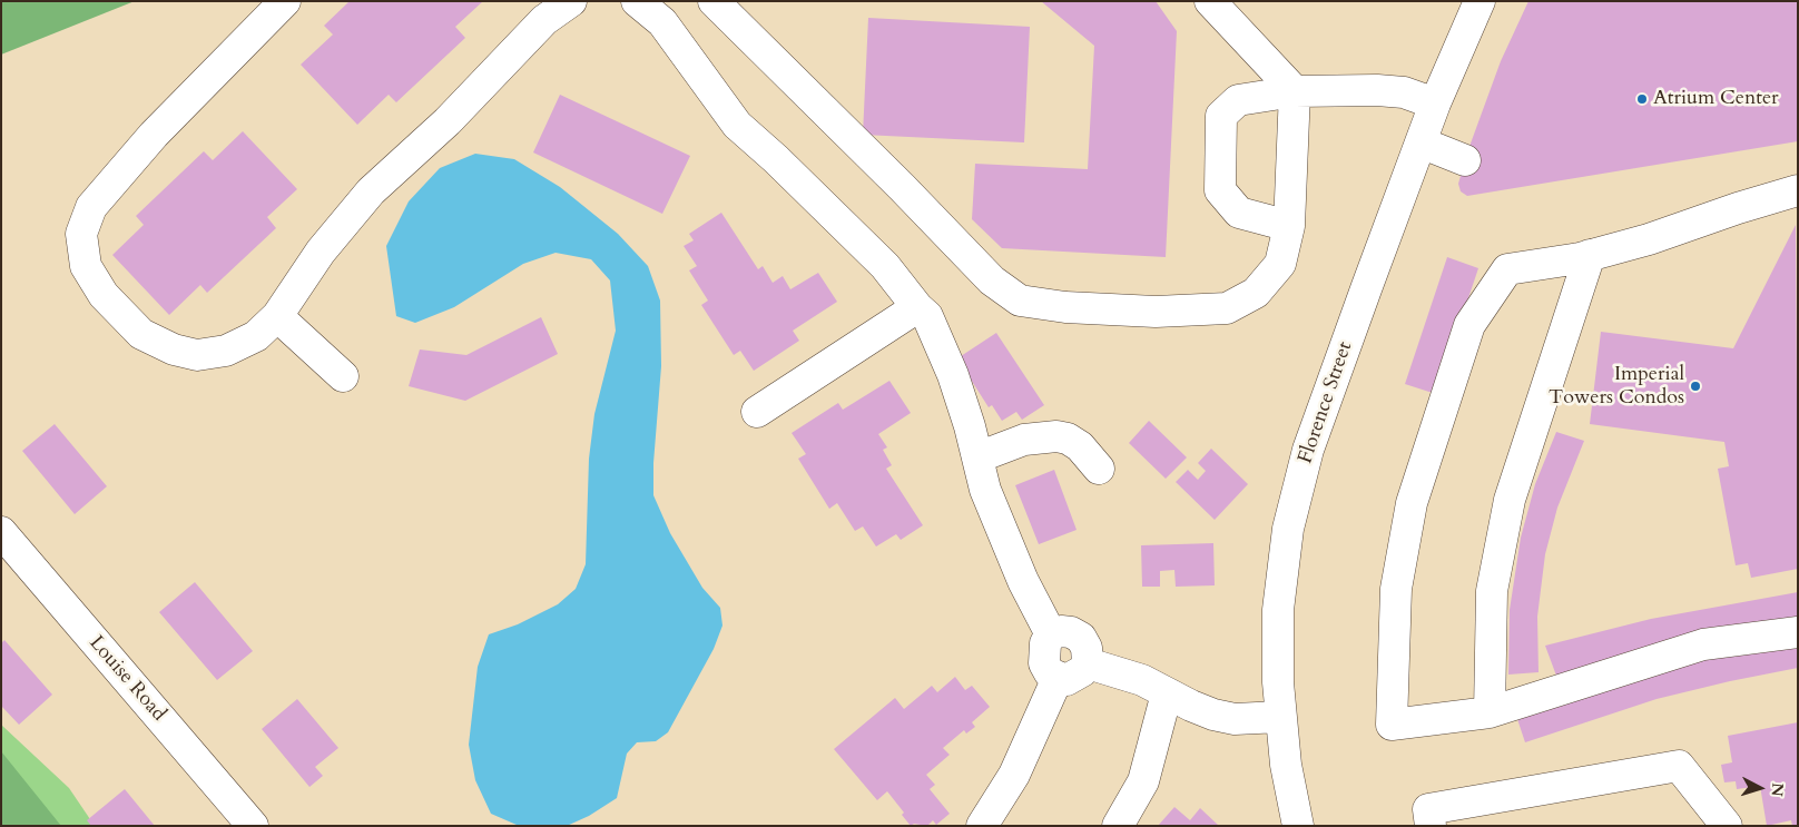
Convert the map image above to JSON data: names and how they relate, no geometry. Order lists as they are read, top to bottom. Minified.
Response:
{"streets":{"street":["Florence Street","Louise Road"]},"places":["Atrium Center","Imperial Towers Condos"],"north":"right"}
